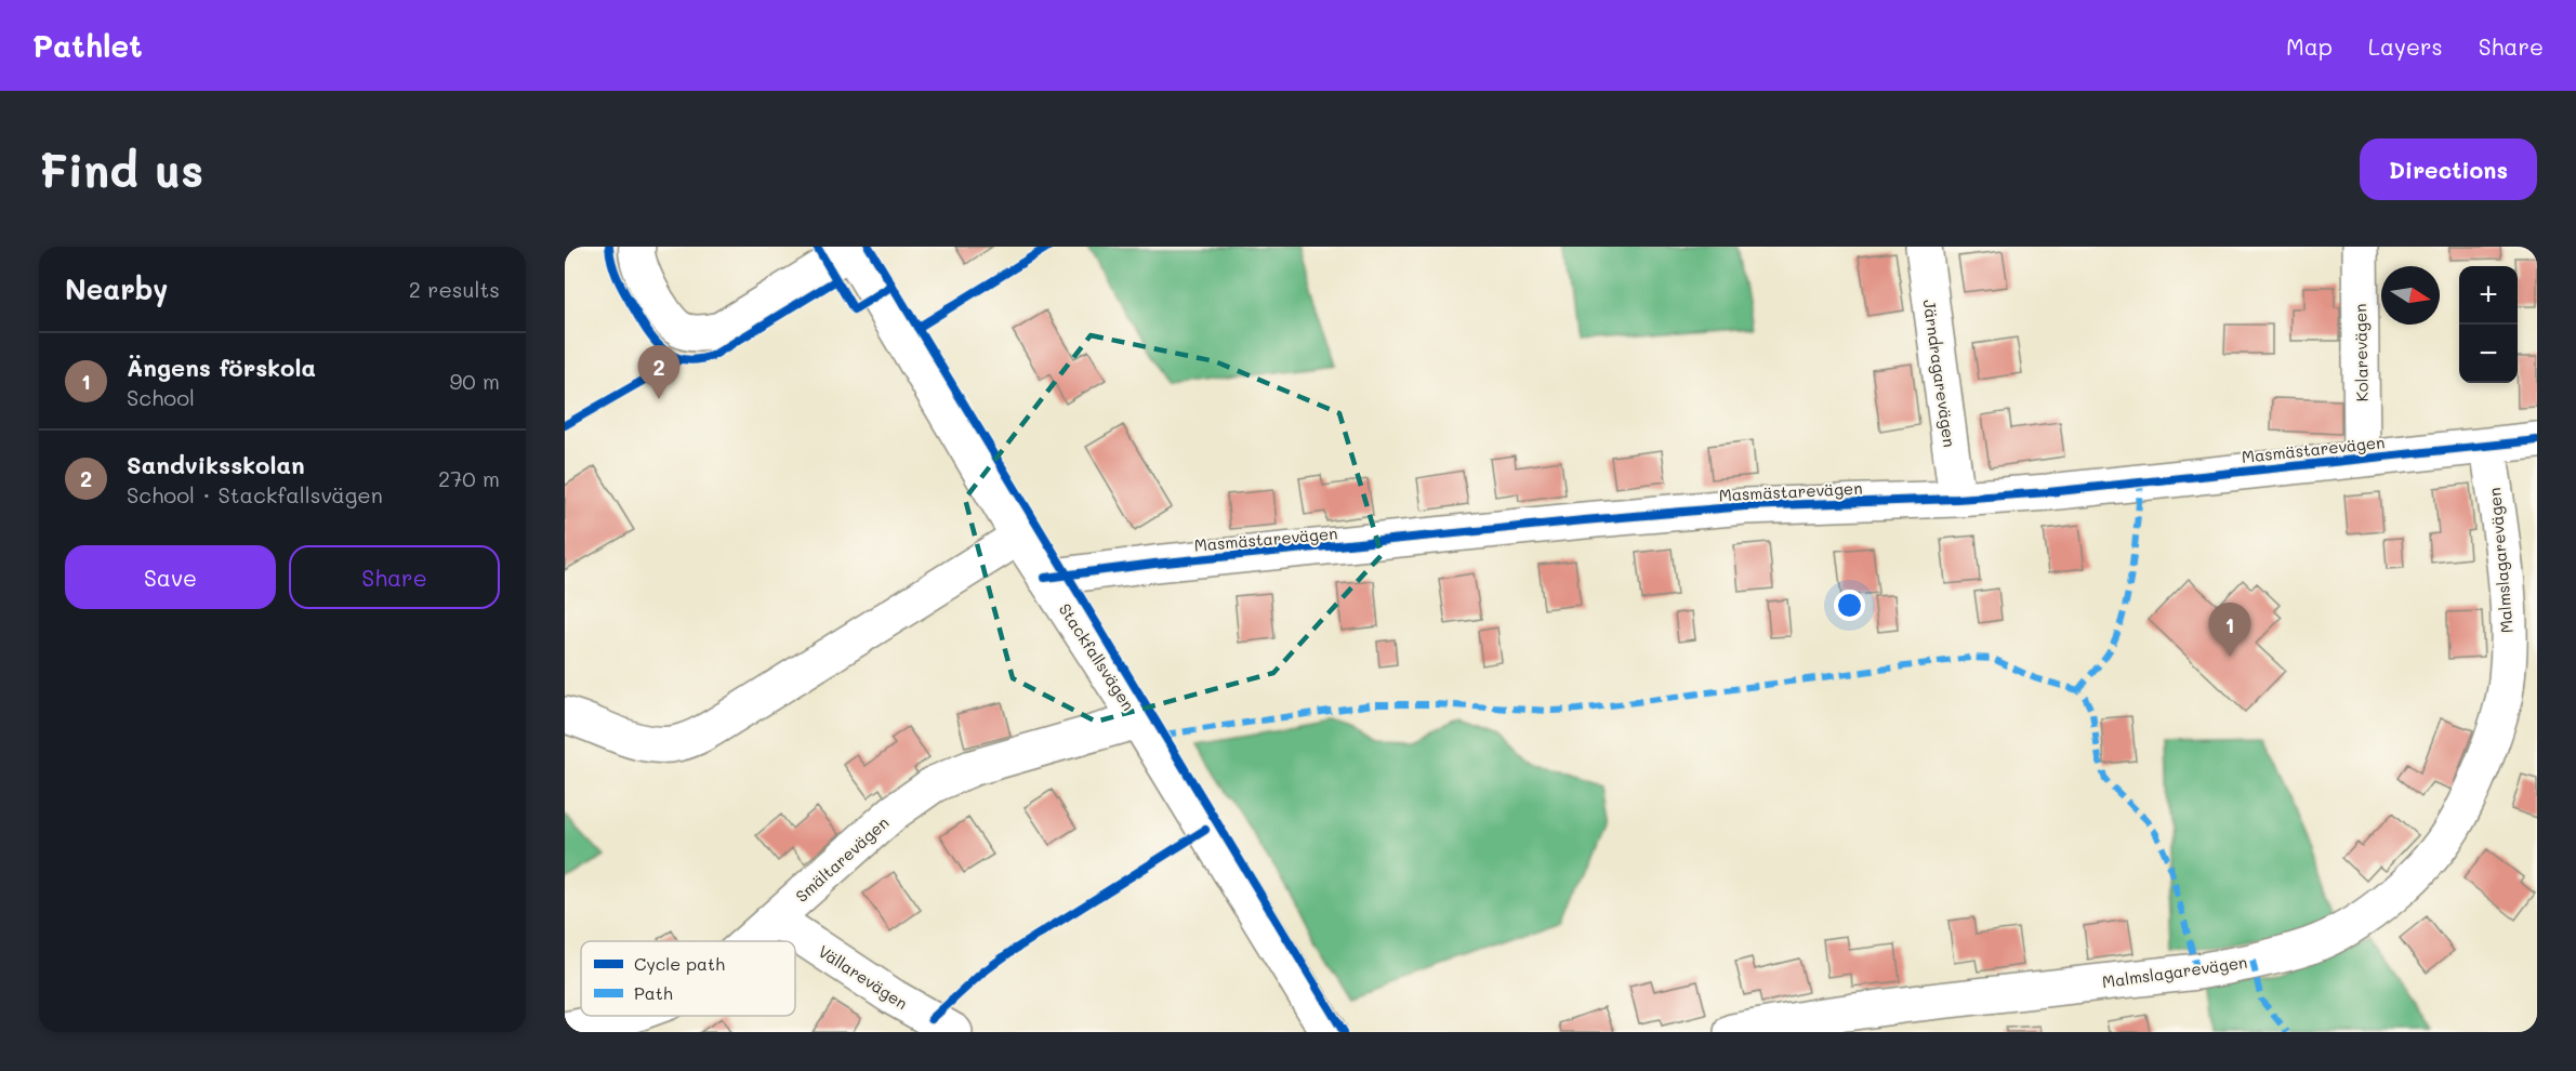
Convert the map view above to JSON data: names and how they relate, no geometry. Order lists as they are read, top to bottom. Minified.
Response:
{"streets":{"street":["Kolarevägen","Järndragarevägen","Masmästarevägen","Malmslagarevägen","Stackfallsvägen","Smältarevägen","Vällarevägen"]},"crossings":[["Kolarevägen","Masmästarevägen"],["Järndragarevägen","Masmästarevägen"],["Masmästarevägen","Malmslagarevägen"],["Masmästarevägen","Stackfallsvägen"],["Stackfallsvägen","Smältarevägen"],["Smältarevägen","Vällarevägen"]],"legend":["Cycle path","Path"],"north":"right","page":{"header":"Pathlet","nav":["Map","Layers","Share"],"buttons":["Directions",["Save","Share"]],"title":"Find us","heading":["Nearby","2 results"],"map_buttons":["+","−"],"list":[{"mark":"1","name":"Ängens förskola","note":"School","value":"90 m"},{"mark":"2","name":"Sandviksskolan","note":"School · Stackfallsvägen","value":"270 m"}],"pins":["2","1"]}}
